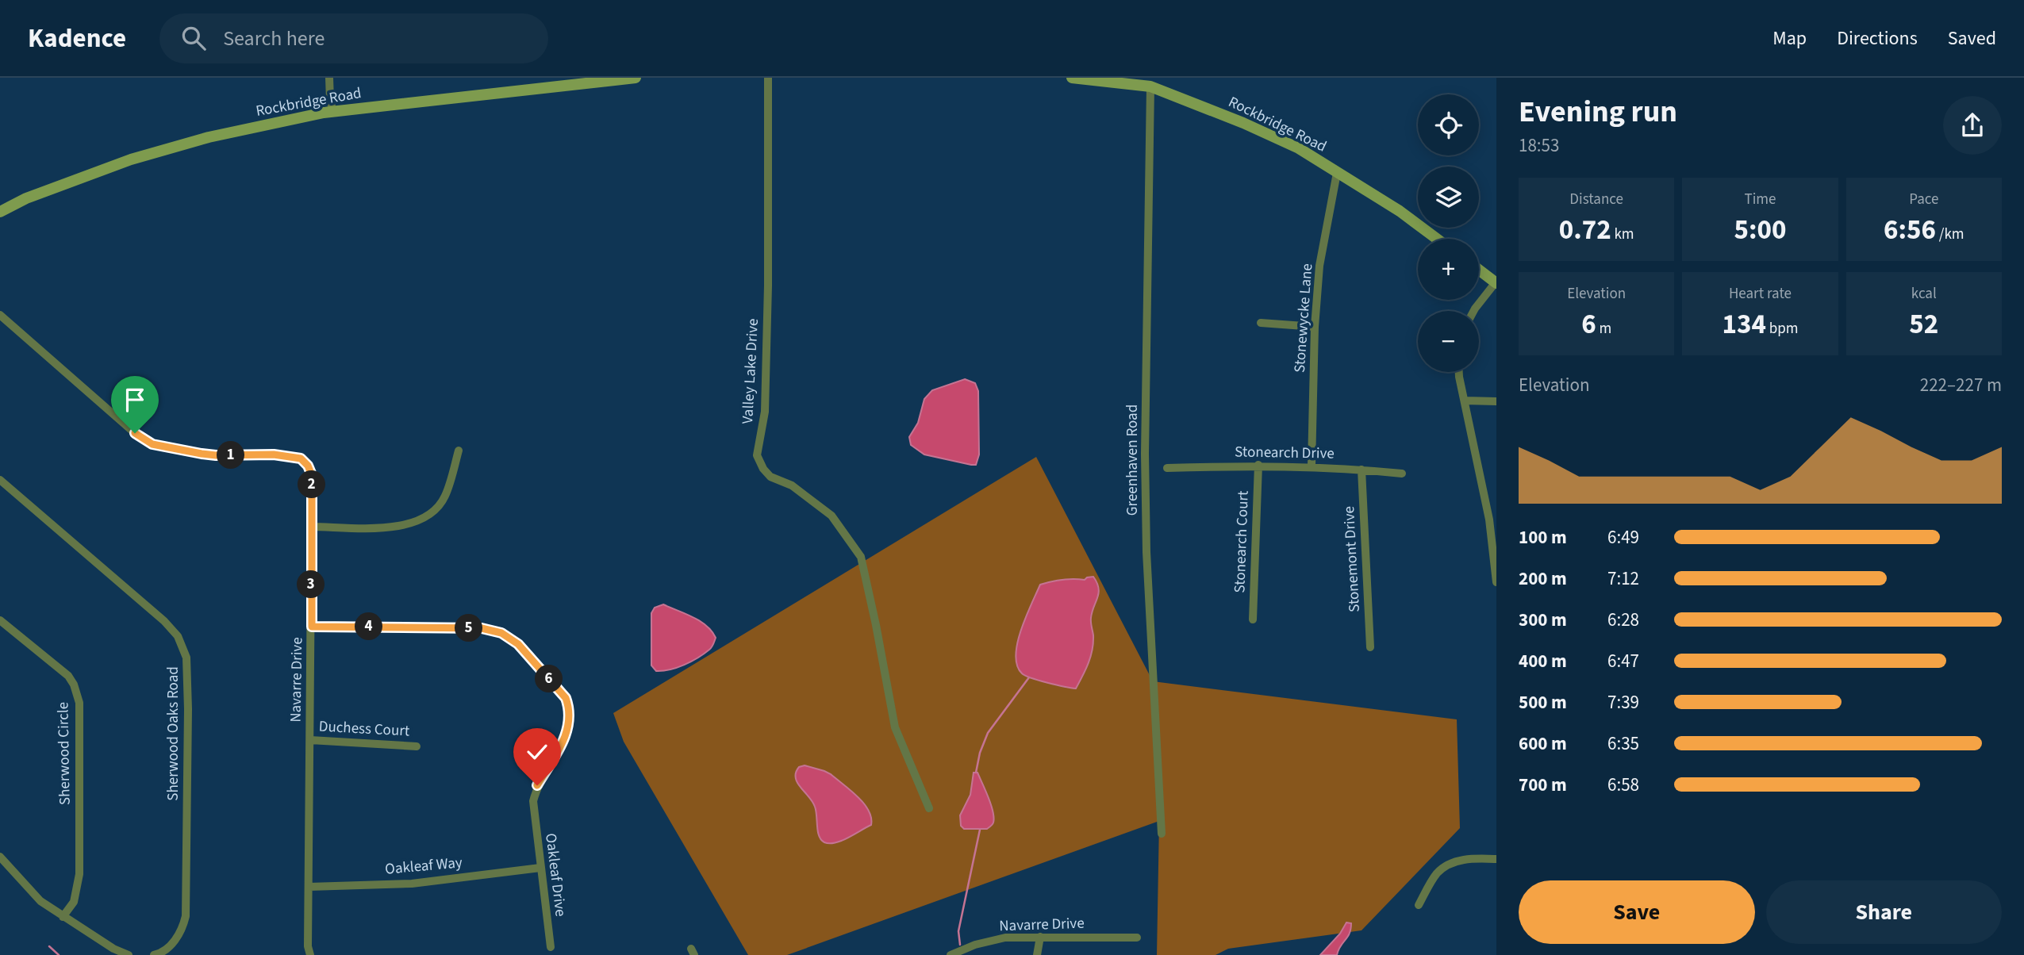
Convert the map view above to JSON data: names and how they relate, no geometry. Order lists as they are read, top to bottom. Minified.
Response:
{"streets":{"main road":["Rockbridge Road"],"street":["Stonewycke Lane","Valley Lake Drive","Stonearch Drive","Greenhaven Road","Stonearch Court","Stonemont Drive","Navarre Drive","Duchess Court","Sherwood Oaks Road","Sherwood Circle","Oakleaf Way","Oakleaf Drive"]},"crossings":[["Rockbridge Road","Stonewycke Lane"],["Rockbridge Road","Greenhaven Road"],["Stonewycke Lane","Stonearch Drive"],["Stonearch Drive","Stonearch Court"],["Stonearch Drive","Stonemont Drive"],["Navarre Drive","Duchess Court"],["Navarre Drive","Oakleaf Way"],["Navarre Drive","Oakleaf Drive"],["Oakleaf Way","Oakleaf Drive"]],"page":{"header":"Kadence","search":"Search here","nav":["Map","Directions","Saved"],"heading":["Evening run","18:53"],"map_buttons":["+","−"],"stats":[["Distance","0.72 km"],["Time","5:00"],["Pace","6:56 /km"],["Elevation","6 m"],["Heart rate","134 bpm"],["kcal","52"]],"chart":["Elevation","222–227 m"],"pins":["1","2","3","4","5","6"],"list":[{"name":"100 m","note":"6:49"},{"name":"200 m","note":"7:12"},{"name":"300 m","note":"6:28"},{"name":"400 m","note":"6:47"},{"name":"500 m","note":"7:39"},{"name":"600 m","note":"6:35"},{"name":"700 m","note":"6:58"}],"buttons":["Save","Share"]}}
